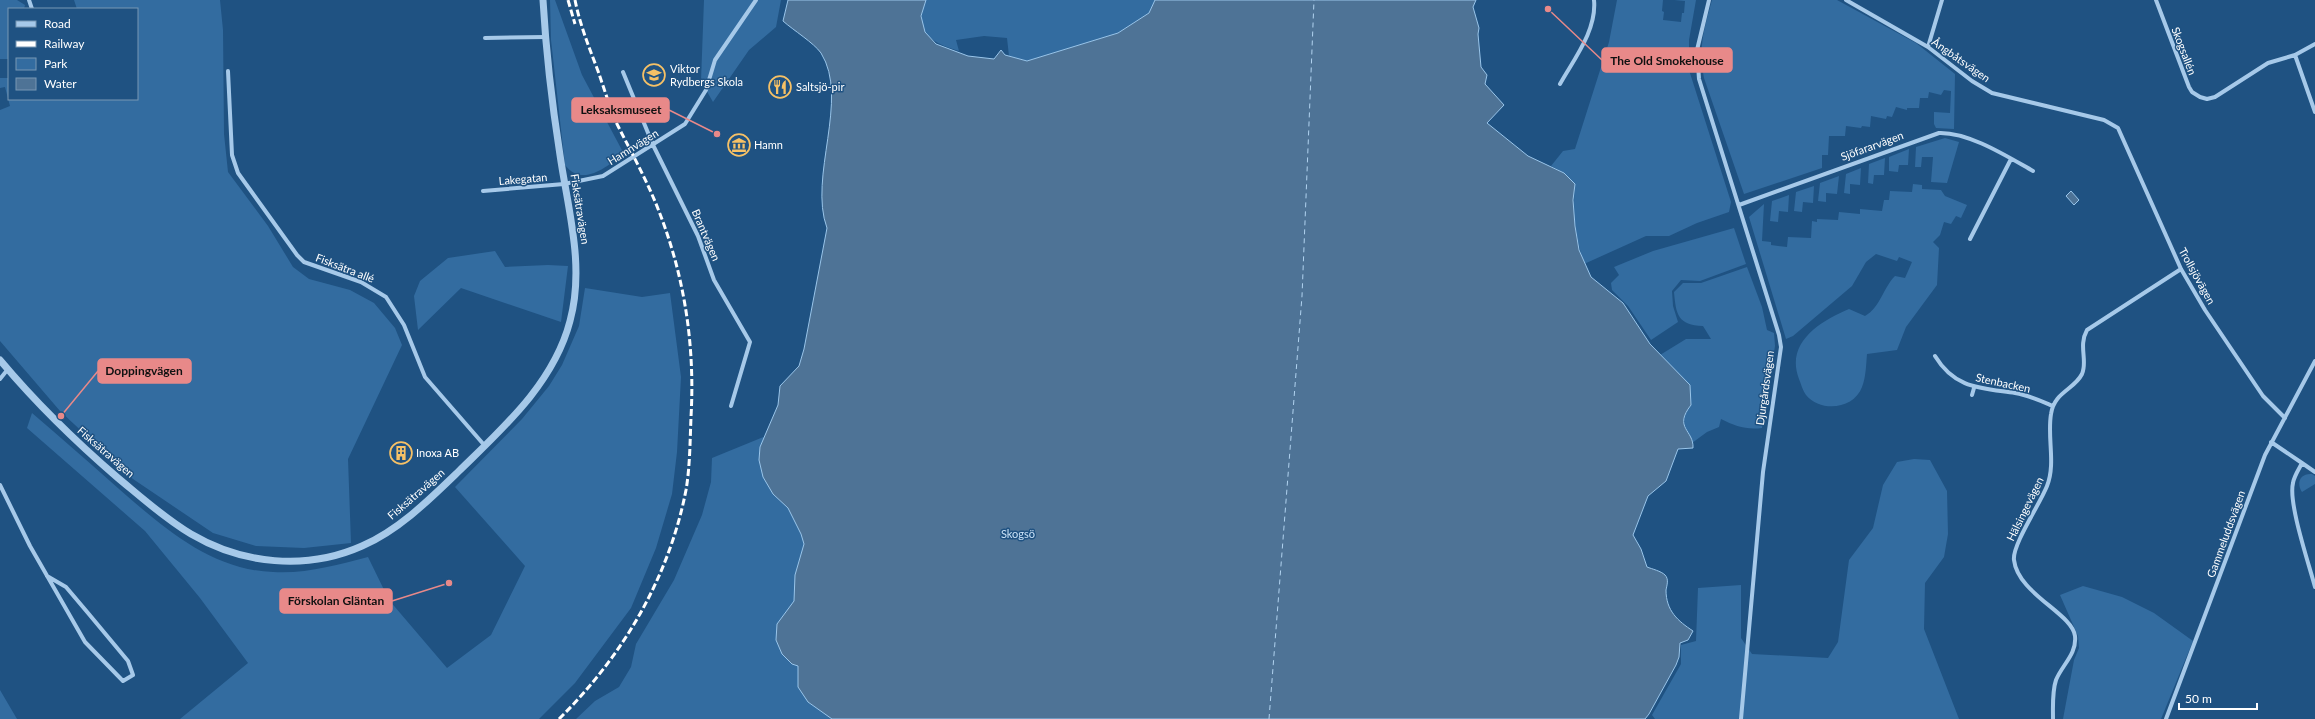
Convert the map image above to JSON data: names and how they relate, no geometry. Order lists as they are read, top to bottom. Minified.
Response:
{"streets":{"street":["Skogsallén","Ångbåtsvägen","Sjöfararvägen","Hamnvägen","Lakegatan","Fisksätravägen","Brantvägen","Fisksätra allé","Trollsjövägen","Stenbacken","Djurgårdsvägen","Hälsingevägen","Gammeluddsvägen"]},"crossings":[["Ångbåtsvägen","Trollsjövägen"],["Sjöfararvägen","Djurgårdsvägen"],["Hamnvägen","Lakegatan"],["Hamnvägen","Fisksätravägen"],["Hamnvägen","Brantvägen"],["Lakegatan","Fisksätravägen"],["Fisksätravägen","Fisksätra allé"],["Trollsjövägen","Gammeluddsvägen"],["Stenbacken","Hälsingevägen"]],"parks":["Skogsö"],"places":{"other":["The Old Smokehouse","Leksaksmuseet","Doppingvägen","Förskolan Gläntan"],"school or university":["Viktor Rydbergs Skola"],"restaurant":["Saltsjö-pir"],"museum":["Hamn"],"building":["Inoxa AB"]},"legend":["Road","Railway","Park","Water"],"scale_bar":"50 m"}
